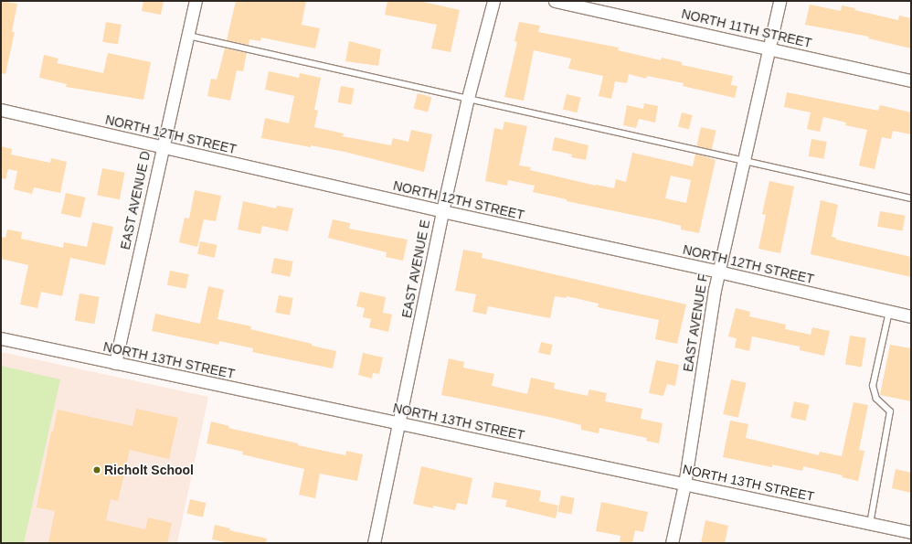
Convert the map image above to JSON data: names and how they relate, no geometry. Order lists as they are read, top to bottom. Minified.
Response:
{"streets":{"street":["NORTH 11TH STREET","NORTH 12TH STREET","EAST AVENUE D","EAST AVENUE E","EAST AVENUE F","NORTH 13TH STREET"]},"crossings":[["NORTH 11TH STREET","EAST AVENUE F"],["NORTH 12TH STREET","EAST AVENUE D"],["NORTH 12TH STREET","EAST AVENUE E"],["NORTH 12TH STREET","EAST AVENUE F"],["EAST AVENUE D","NORTH 13TH STREET"],["EAST AVENUE E","NORTH 13TH STREET"],["EAST AVENUE F","NORTH 13TH STREET"]],"places":["Richolt School"]}
